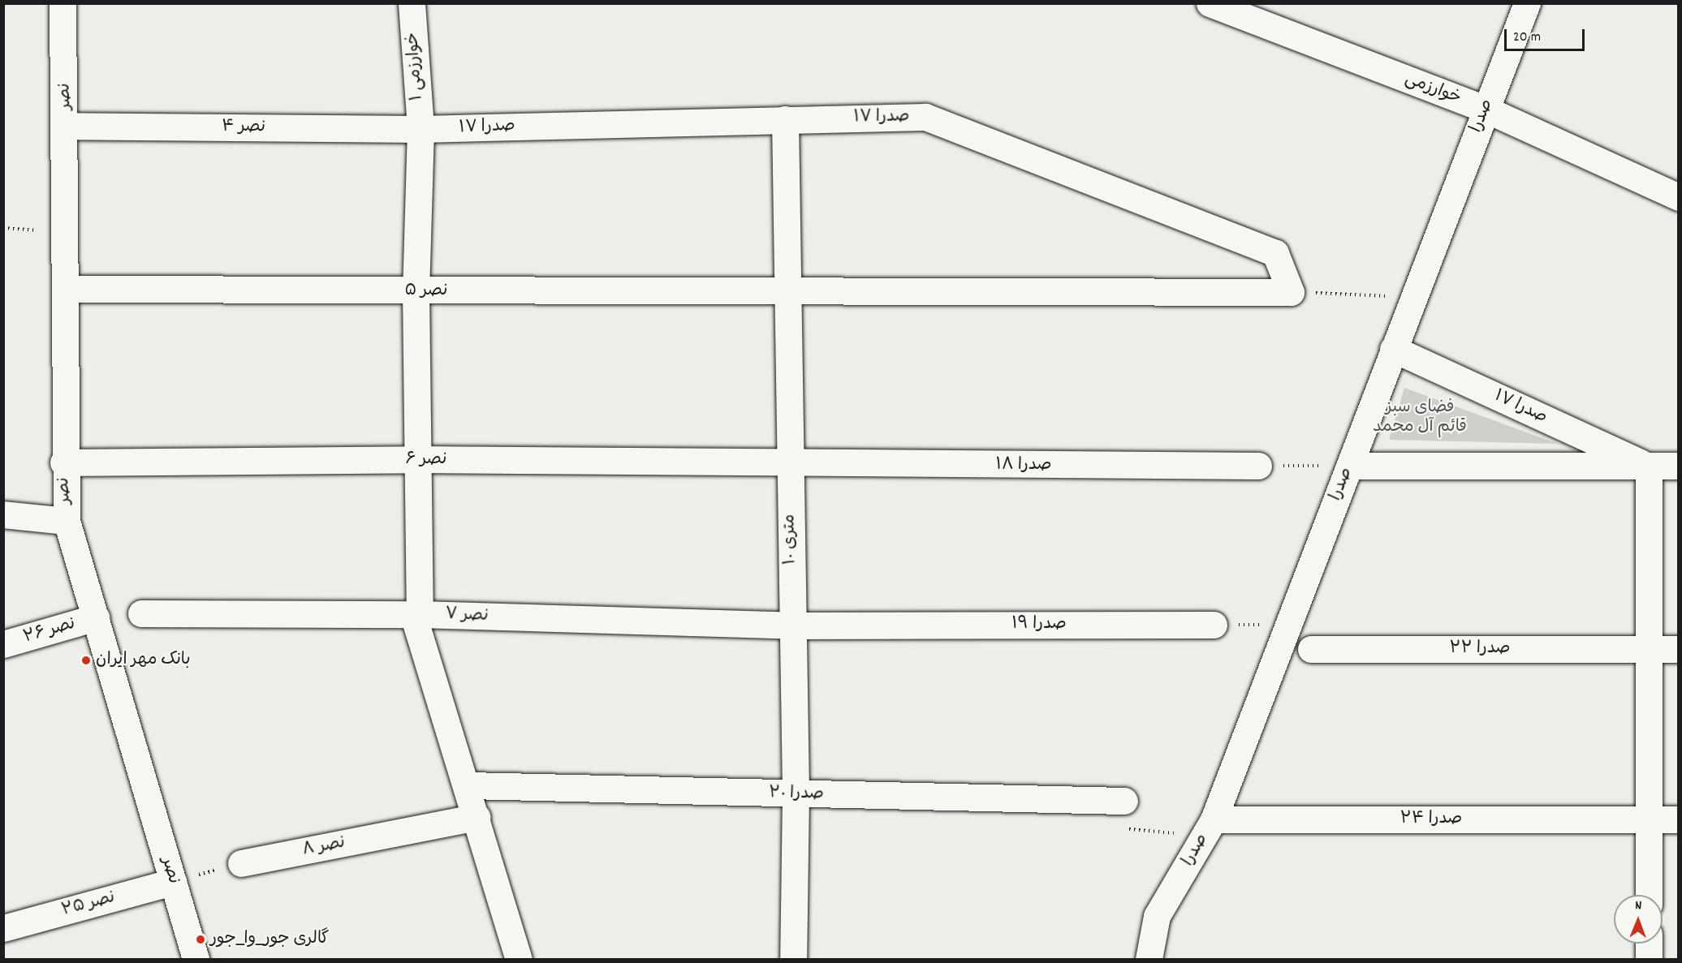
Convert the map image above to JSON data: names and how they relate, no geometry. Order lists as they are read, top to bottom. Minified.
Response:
{"streets":{"street":["خوارزمی ۱","خوارزمی","نصر","صدرا","صدرا ۱۷","نصر ۴","نصر ۵","نصر ۶","صدرا ۱۸","۱۰ متری","نصر ۷","صدرا ۱۹","نصر ۲۶","صدرا ۲۲","صدرا ۲۰","صدرا ۲۴","نصر ۸","نصر ۲۵"]},"crossings":[["خوارزمی ۱","صدرا ۱۷"],["خوارزمی ۱","نصر ۴"],["خوارزمی ۱","نصر ۵"],["خوارزمی ۱","نصر ۶"],["خوارزمی ۱","نصر ۷"],["خوارزمی ۱","صدرا ۲۰"],["خوارزمی","صدرا"],["نصر","نصر ۴"],["نصر","نصر ۵"],["نصر","نصر ۶"],["نصر","نصر ۲۶"],["نصر","نصر ۲۵"],["صدرا","صدرا ۱۷"],["صدرا","صدرا ۲۴"],["صدرا ۱۷","نصر ۴"],["صدرا ۱۷","نصر ۵"],["صدرا ۱۷","۱۰ متری"],["نصر ۵","۱۰ متری"],["نصر ۶","صدرا ۱۸"],["نصر ۶","۱۰ متری"],["صدرا ۱۸","۱۰ متری"],["۱۰ متری","نصر ۷"],["۱۰ متری","صدرا ۱۹"],["۱۰ متری","صدرا ۲۰"],["نصر ۷","صدرا ۱۹"]],"parks":["فضای سبز قائم آل محمد"],"places":["بانک مهر ایران","گالری جور_وا_جور"],"scale_bar":"20 m","north":"top"}
